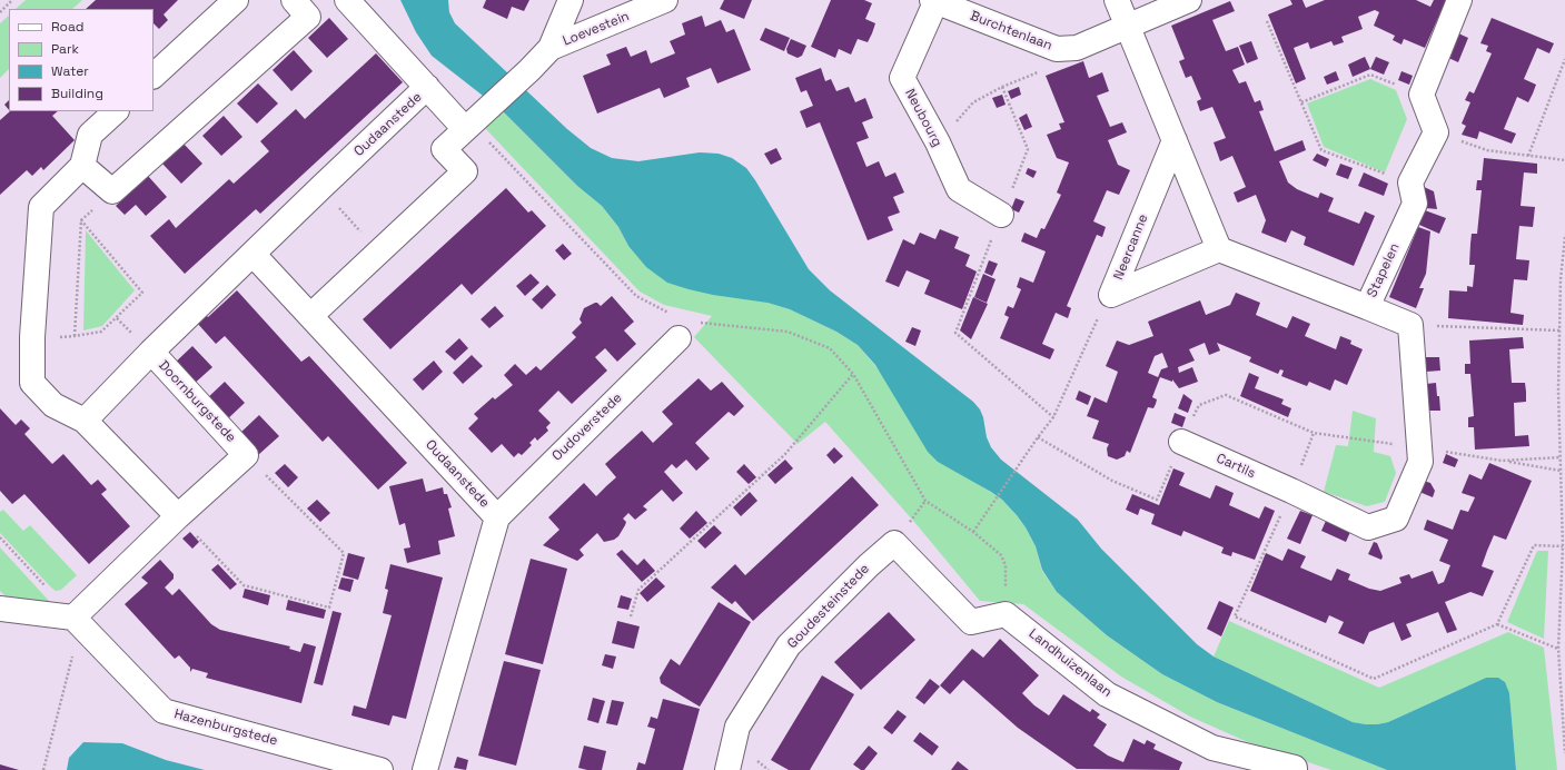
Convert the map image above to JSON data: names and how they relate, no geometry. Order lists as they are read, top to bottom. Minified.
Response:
{"streets":{"street":["Loevestein","Burchtenlaan","Neubourg","Oudaanstede","Neercanne","Stapelen","Doornburgstede","Oudoverstede","Cartils","Goudesteinstede","Landhuizenlaan","Hazenburgstede"]},"crossings":[["Burchtenlaan","Neubourg"],["Oudaanstede","Doornburgstede"],["Oudaanstede","Oudoverstede"],["Doornburgstede","Hazenburgstede"],["Goudesteinstede","Landhuizenlaan"]],"legend":["Road","Park","Water","Building"]}
